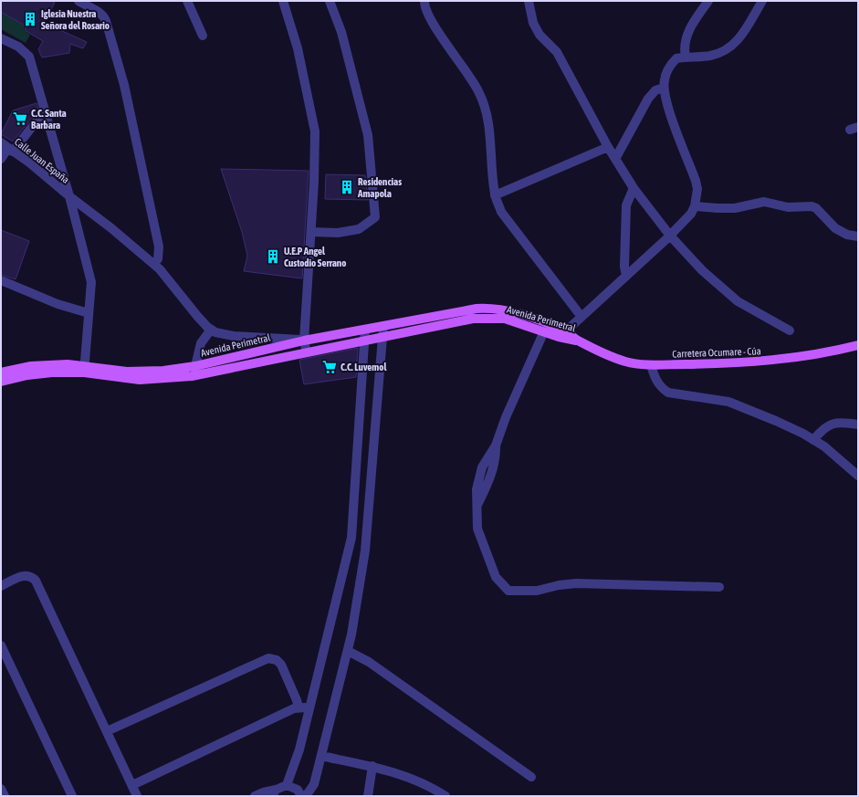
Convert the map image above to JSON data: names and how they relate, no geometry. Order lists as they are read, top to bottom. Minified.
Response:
{"streets":{"main road":["Avenida Perimetral","Carretera Ocumare - Cúa"],"street":["Calle Juan España"]},"crossings":[["Avenida Perimetral","Carretera Ocumare - Cúa"]],"places":{"building":["Iglesia Nuestra Señora del Rosario","Residencias Amapola","U.E.P Angel Custodio Serrano"],"supermarket":["C.C. Santa Barbara","C.C. Luvemol"]}}
